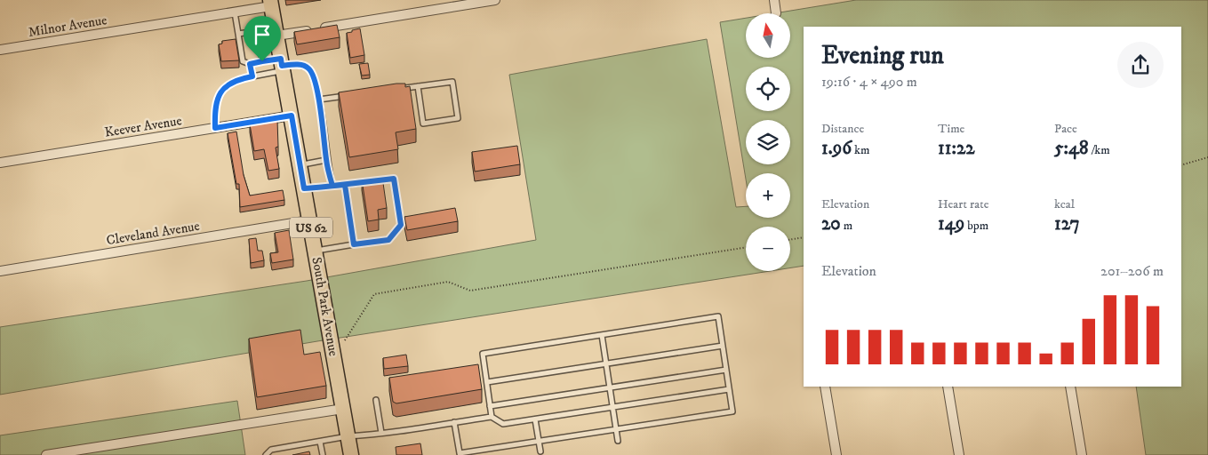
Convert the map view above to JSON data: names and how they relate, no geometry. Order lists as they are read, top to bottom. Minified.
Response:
{"streets":{"main road":["US 62","South Park Avenue"],"street":["Milnor Avenue","Keever Avenue","Cleveland Avenue"]},"crossings":[["Milnor Avenue","South Park Avenue"],["Keever Avenue","South Park Avenue"],["Cleveland Avenue","South Park Avenue"]],"north":"top","page":{"map_buttons":["+","−"],"heading":["Evening run","19:16 · 4 × 490 m"],"stats":[["Distance","1.96 km"],["Time","11:22"],["Pace","5:48 /km"],["Elevation","20 m"],["Heart rate","149 bpm"],["kcal","127"]],"chart":["Elevation","201–206 m"]}}
